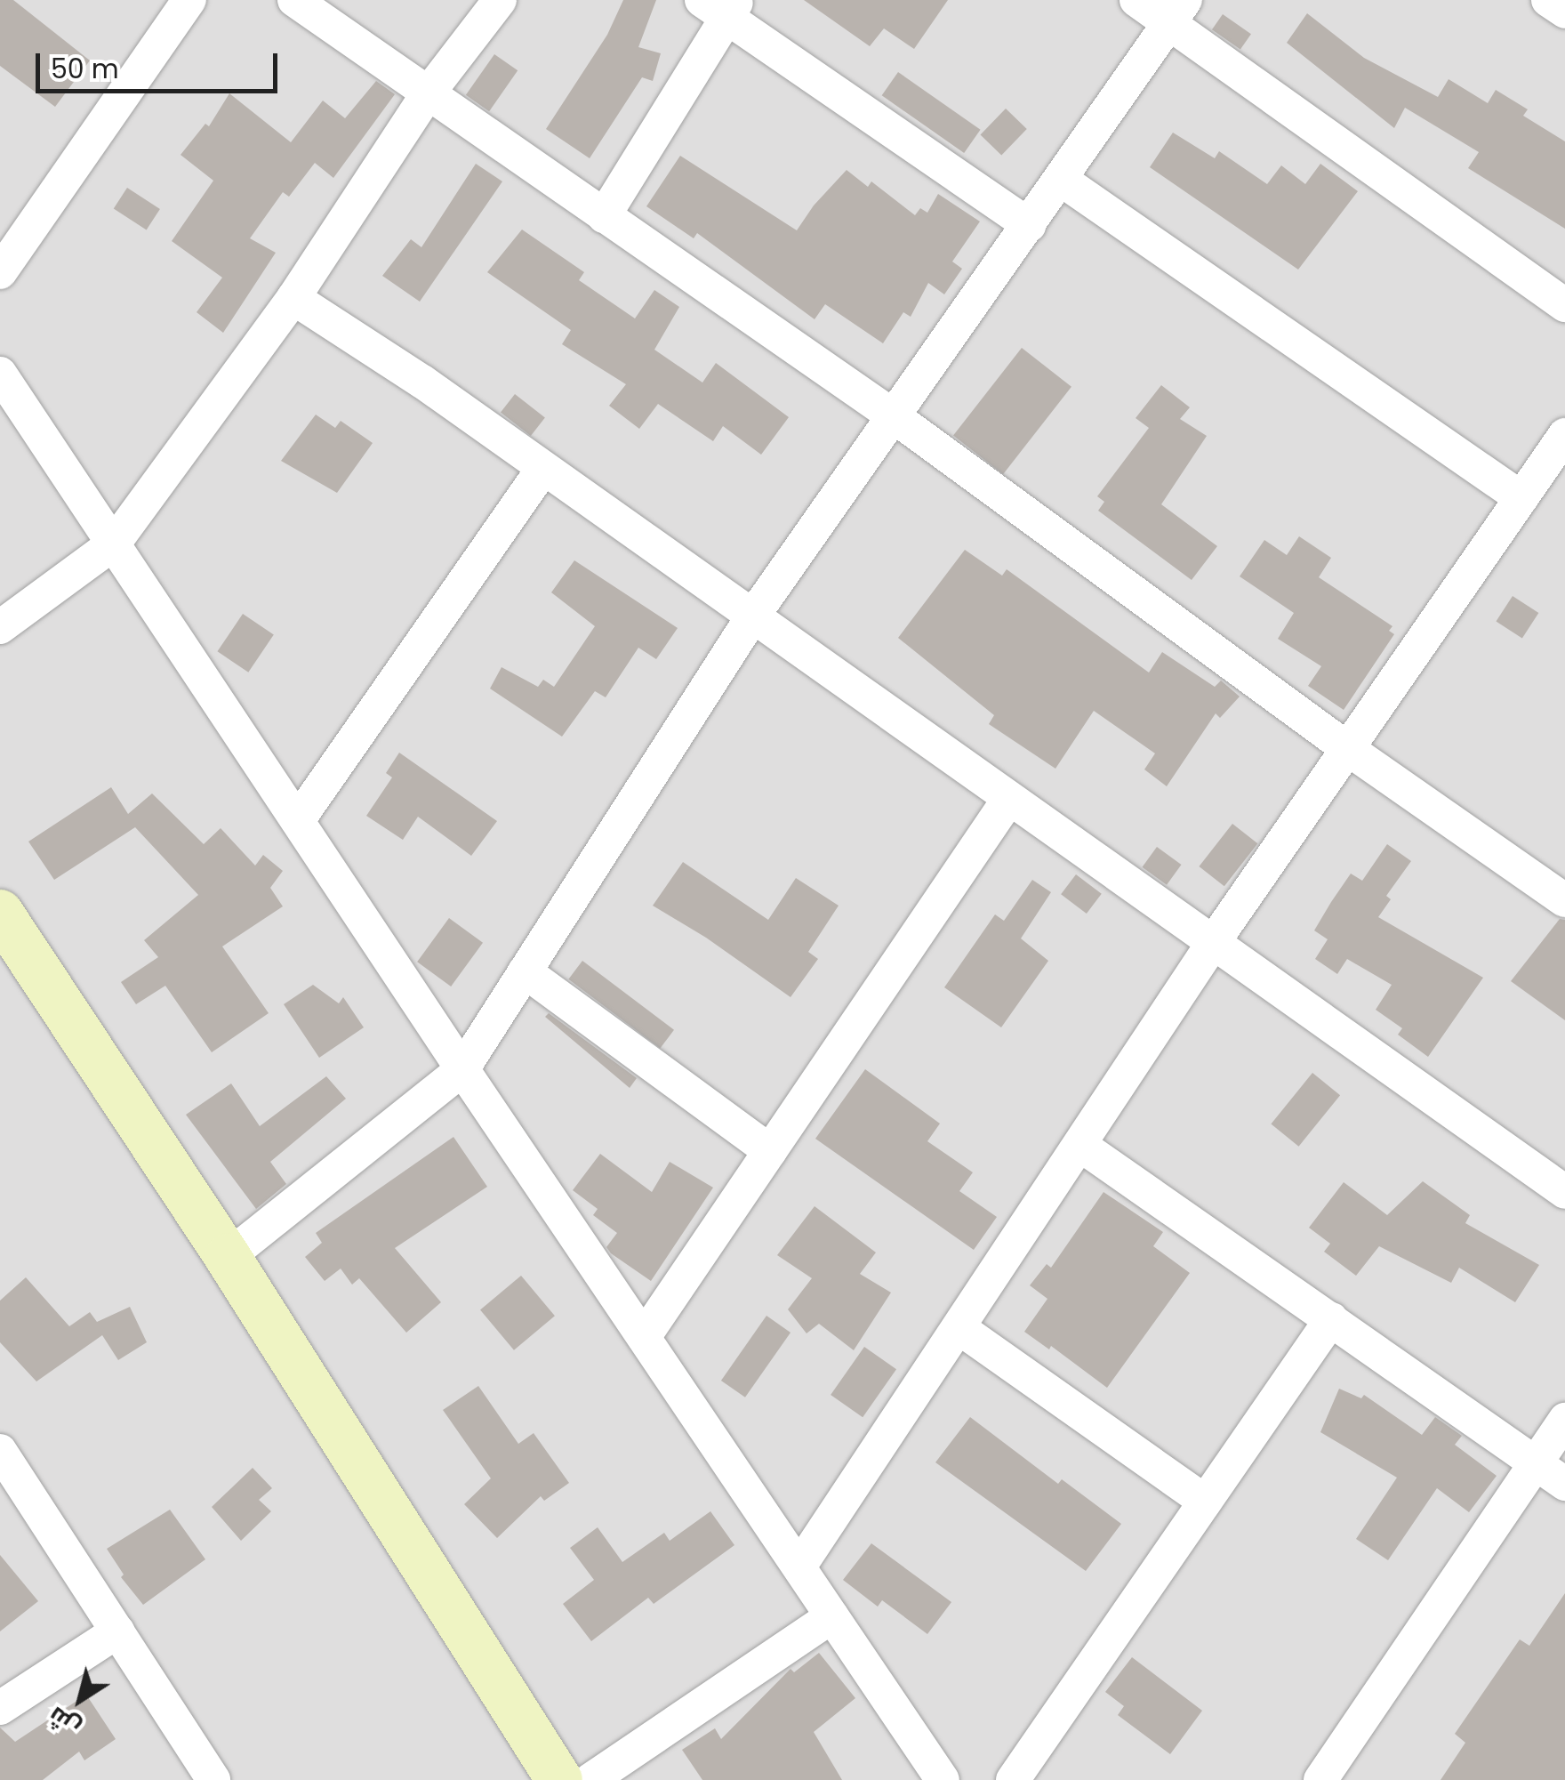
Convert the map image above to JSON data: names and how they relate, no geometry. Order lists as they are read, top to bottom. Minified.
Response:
{"scale_bar":"50 m","north":"bottom left"}
